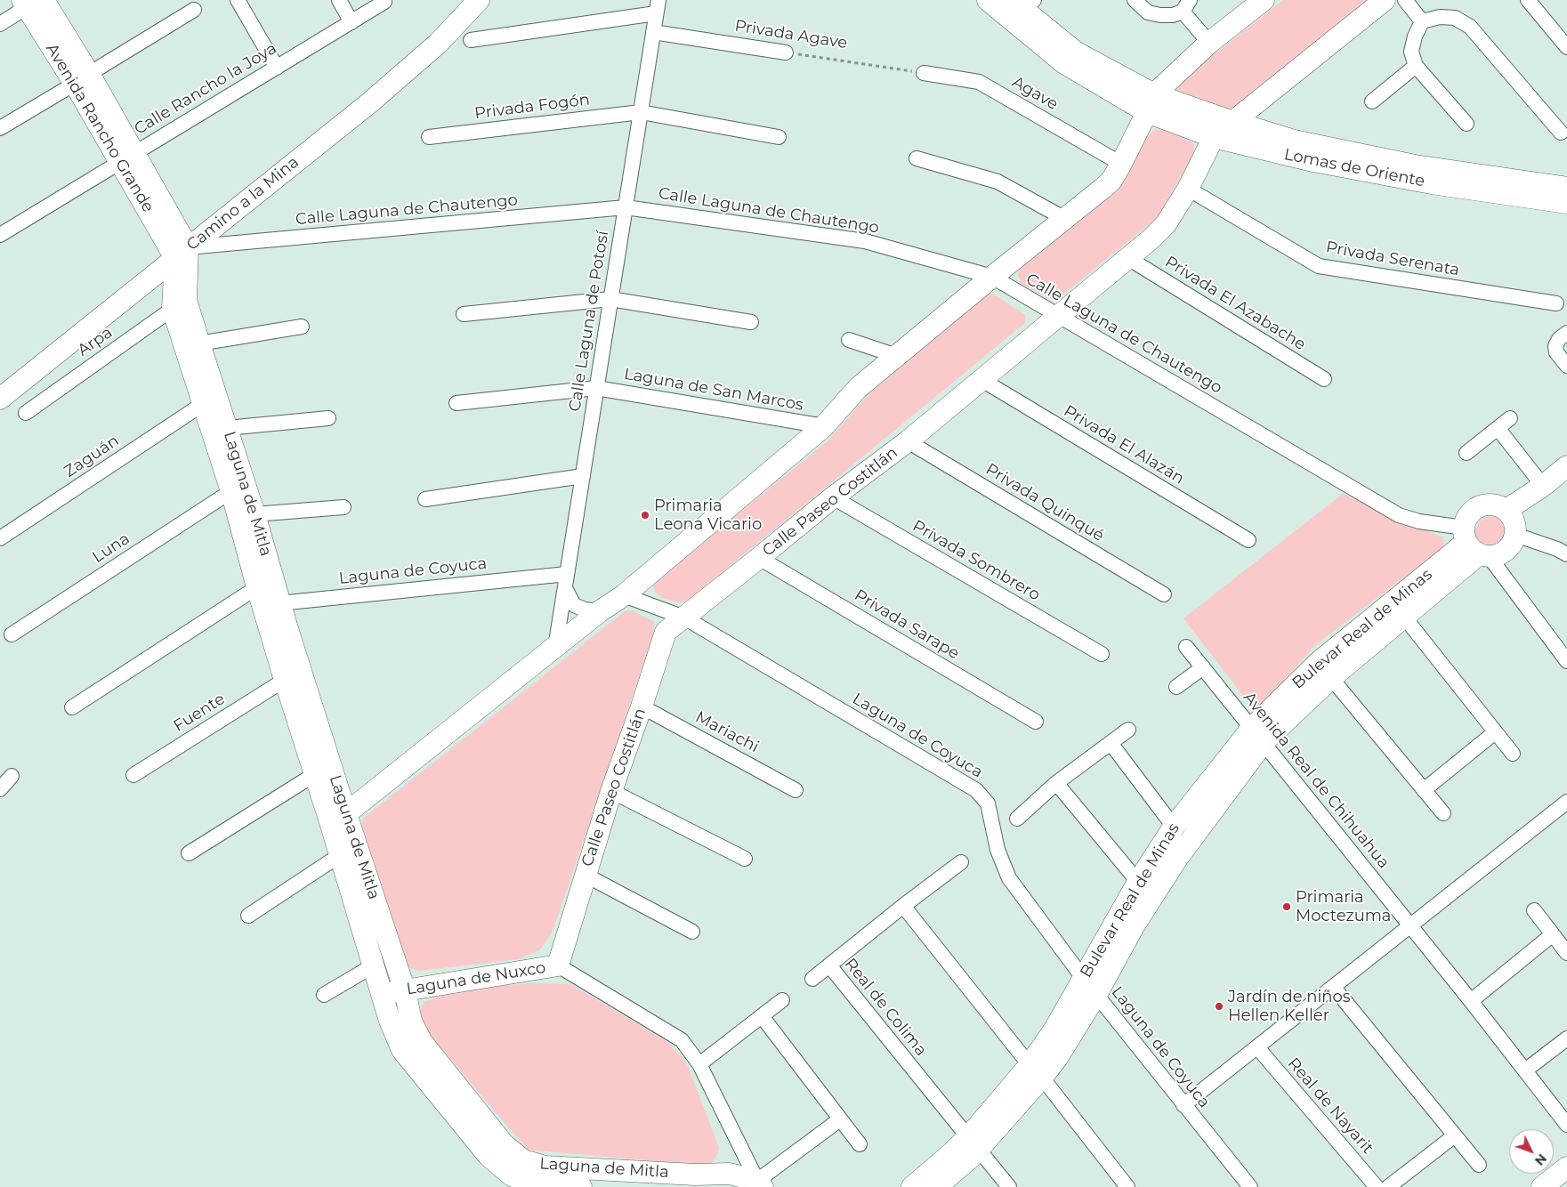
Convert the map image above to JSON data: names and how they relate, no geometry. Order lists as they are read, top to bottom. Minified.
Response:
{"streets":{"street":["Privada Agave","Calle Rancho la Joya","Agave","Privada Fogón","Avenida Rancho Grande","Lomas de Oriente","Camino a la Mina","Calle Laguna de Chautengo","Privada Serenata","Privada El Azabache","Calle Laguna de Potosí","Arpa","Laguna de San Marcos","Privada El Alazán","Zaguán","Laguna de Mitla","Calle Paseo Costitlán","Privada Quinqué","Luna","Privada Sombrero","Laguna de Coyuca","Privada Sarape","Bulevar Real de Minas","Fuente","Mariachi","Avenida Real de Chihuahua","Laguna de Nuxco","Real de Colima","Real de Nayarit"]},"crossings":[["Privada Agave","Agave"],["Privada Agave","Calle Laguna de Potosí"],["Calle Rancho la Joya","Avenida Rancho Grande"],["Privada Fogón","Calle Laguna de Potosí"],["Avenida Rancho Grande","Camino a la Mina"],["Avenida Rancho Grande","Calle Laguna de Chautengo"],["Avenida Rancho Grande","Laguna de Mitla"],["Lomas de Oriente","Calle Paseo Costitlán"],["Camino a la Mina","Calle Laguna de Chautengo"],["Camino a la Mina","Laguna de Mitla"],["Calle Laguna de Chautengo","Calle Laguna de Potosí"],["Calle Laguna de Chautengo","Laguna de Mitla"],["Calle Laguna de Chautengo","Calle Paseo Costitlán"],["Calle Laguna de Chautengo","Bulevar Real de Minas"],["Privada Serenata","Calle Paseo Costitlán"],["Privada El Azabache","Calle Paseo Costitlán"],["Calle Laguna de Potosí","Laguna de San Marcos"],["Calle Laguna de Potosí","Laguna de Coyuca"],["Arpa","Laguna de Mitla"],["Privada El Alazán","Calle Paseo Costitlán"],["Zaguán","Laguna de Mitla"],["Laguna de Mitla","Luna"],["Laguna de Mitla","Laguna de Coyuca"],["Laguna de Mitla","Fuente"],["Laguna de Mitla","Laguna de Nuxco"],["Calle Paseo Costitlán","Privada Quinqué"],["Calle Paseo Costitlán","Privada Sombrero"],["Calle Paseo Costitlán","Laguna de Coyuca"],["Calle Paseo Costitlán","Privada Sarape"],["Calle Paseo Costitlán","Mariachi"],["Calle Paseo Costitlán","Laguna de Nuxco"],["Laguna de Coyuca","Bulevar Real de Minas"],["Bulevar Real de Minas","Avenida Real de Chihuahua"],["Bulevar Real de Minas","Real de Colima"]],"places":["Primaria Leona Vicario","Primaria Moctezuma","Jardín de niños Hellen Keller"],"north":"bottom right"}
